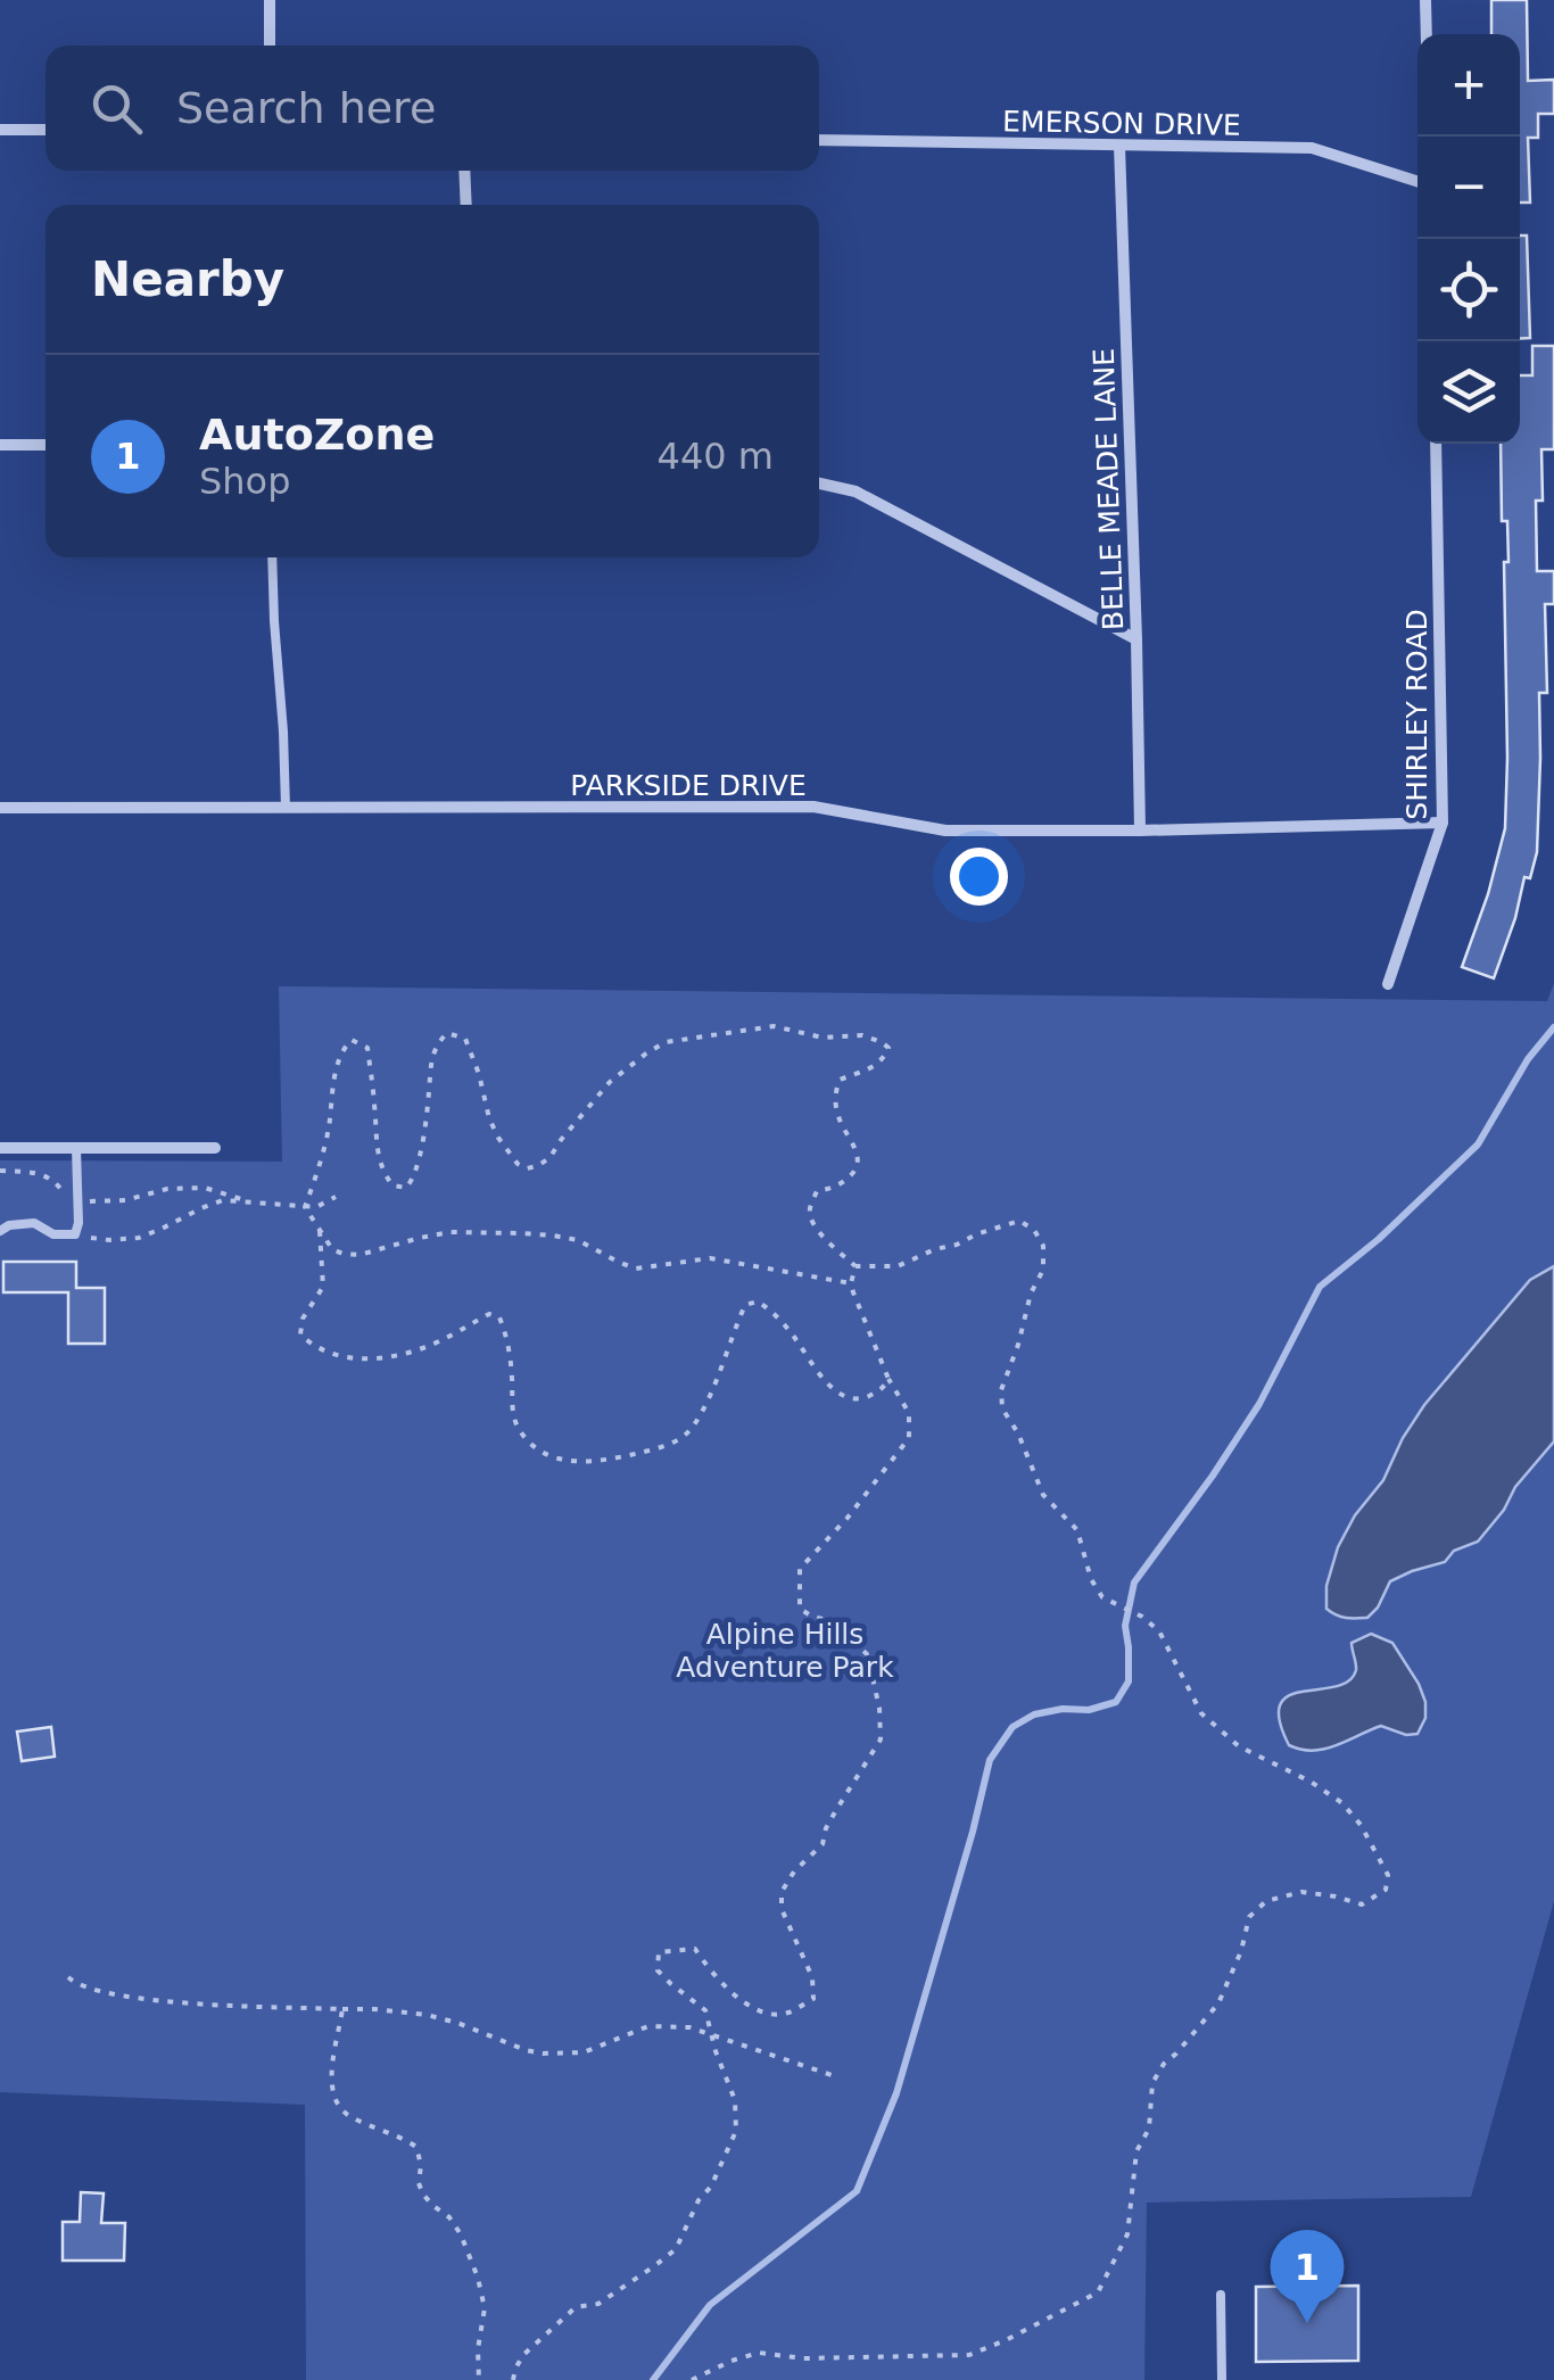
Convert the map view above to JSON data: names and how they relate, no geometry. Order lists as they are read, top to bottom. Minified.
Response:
{"streets":{"street":["EMERSON DRIVE","BELLE MEADE LANE","SHIRLEY ROAD","PARKSIDE DRIVE"]},"crossings":[["EMERSON DRIVE","BELLE MEADE LANE"],["BELLE MEADE LANE","PARKSIDE DRIVE"],["SHIRLEY ROAD","PARKSIDE DRIVE"]],"parks":["Alpine Hills Adventure Park"],"page":{"map_buttons":["+","−"],"search":"Search here","heading":"Nearby","list":[{"mark":"1","name":"AutoZone","note":"Shop","value":"440 m"}],"pins":"1"}}
